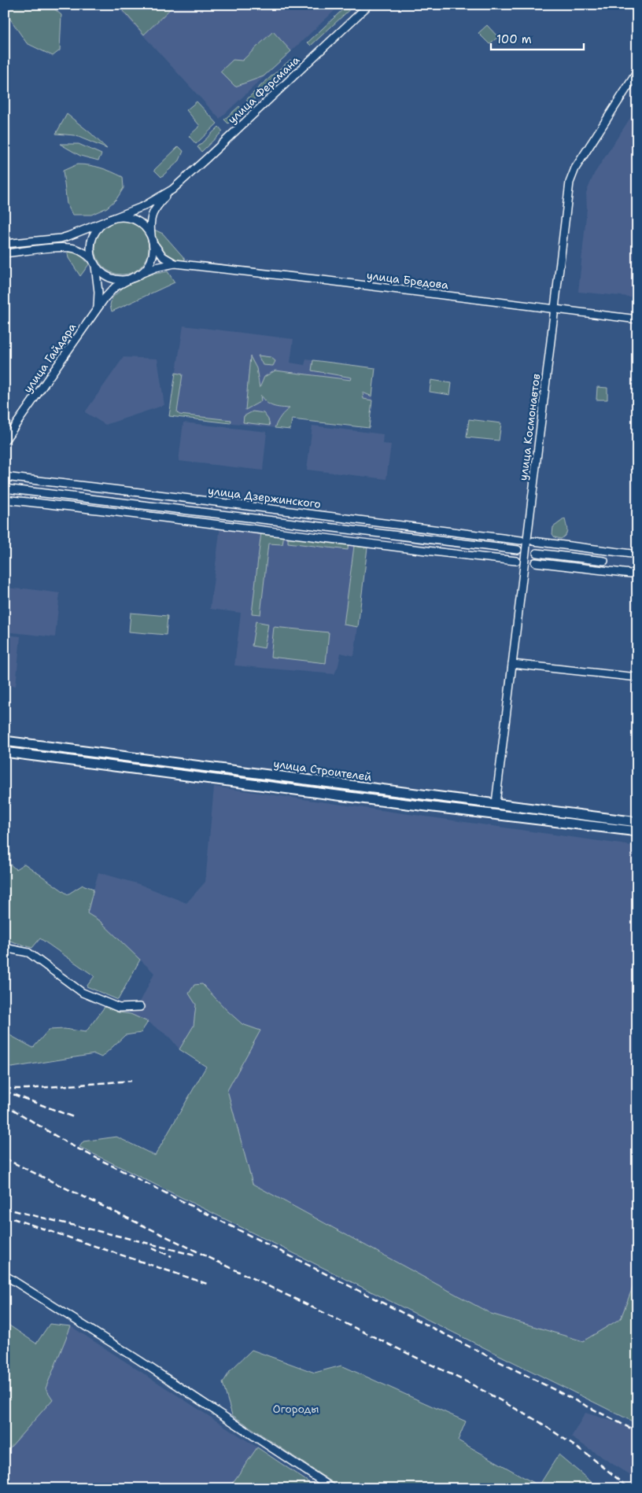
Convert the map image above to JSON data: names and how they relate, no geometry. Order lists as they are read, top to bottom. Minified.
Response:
{"streets":{"main road":["улица Строителей"],"street":["улица Ферсмана","улица Бредова","улица Гайдара","улица Космонавтов","улица Дзержинского"]},"crossings":[["улица Ферсмана","улица Гайдара"],["улица Бредова","улица Космонавтов"],["улица Космонавтов","улица Строителей"]],"parks":["Огороды"],"scale_bar":"100 m"}
